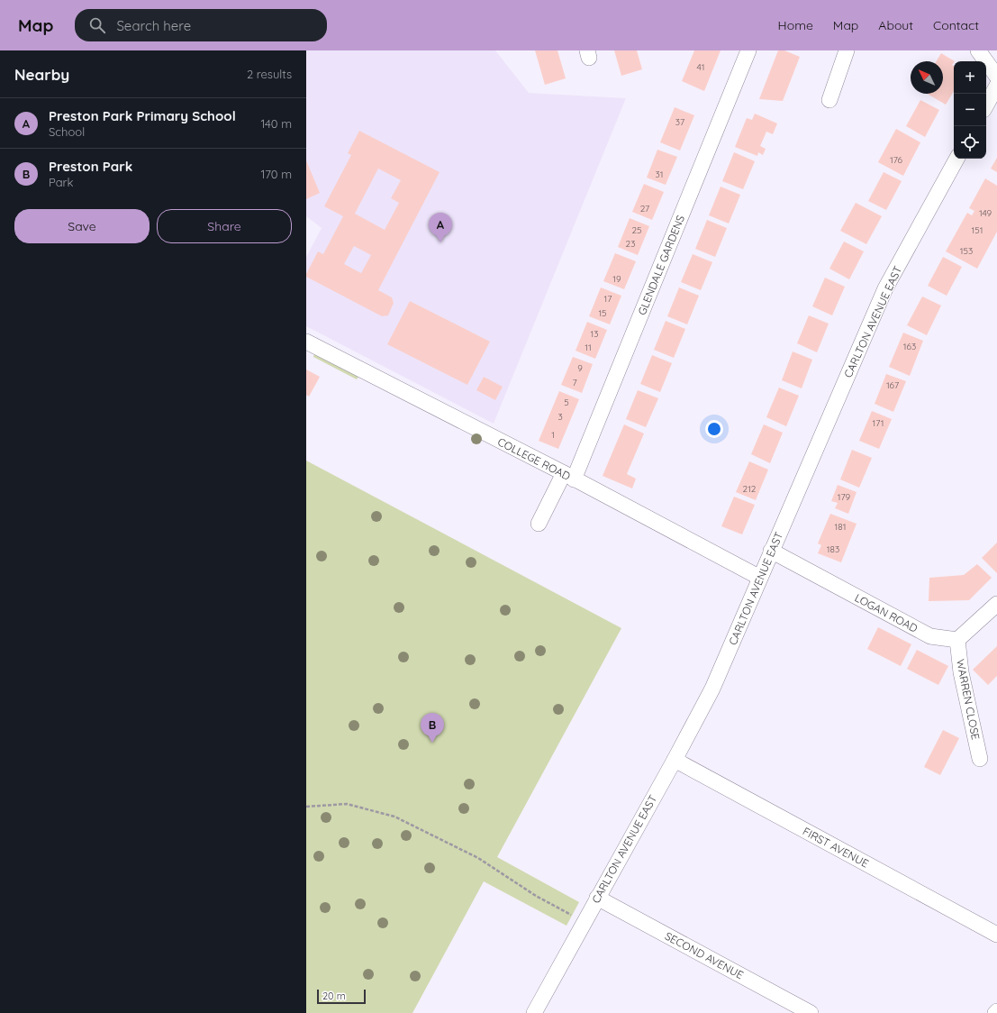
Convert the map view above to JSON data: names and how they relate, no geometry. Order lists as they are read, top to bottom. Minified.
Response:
{"streets":{"street":["GLENDALE GARDENS","CARLTON AVENUE EAST","COLLEGE ROAD","LOGAN ROAD","WARREN CLOSE","FIRST AVENUE","SECOND AVENUE"]},"crossings":[["GLENDALE GARDENS","COLLEGE ROAD"],["CARLTON AVENUE EAST","COLLEGE ROAD"],["CARLTON AVENUE EAST","LOGAN ROAD"],["CARLTON AVENUE EAST","FIRST AVENUE"],["CARLTON AVENUE EAST","SECOND AVENUE"],["LOGAN ROAD","WARREN CLOSE"]],"house_numbers":["41","37","176","31","27","149","25","151","23","153","19","17","15","13","163","11","9","7","167","5","3","171","1","212","179","181","183"],"scale_bar":"20 m","north":"top left","page":{"header":"Map","search":"Search here","nav":["Home","Map","About","Contact"],"heading":["Nearby","2 results"],"map_buttons":["+","−"],"list":[{"mark":"A","name":"Preston Park Primary School","note":"School","value":"140 m"},{"mark":"B","name":"Preston Park","note":"Park","value":"170 m"}],"buttons":["Save","Share"],"pins":["A","B"],"scale":"20 m"}}
